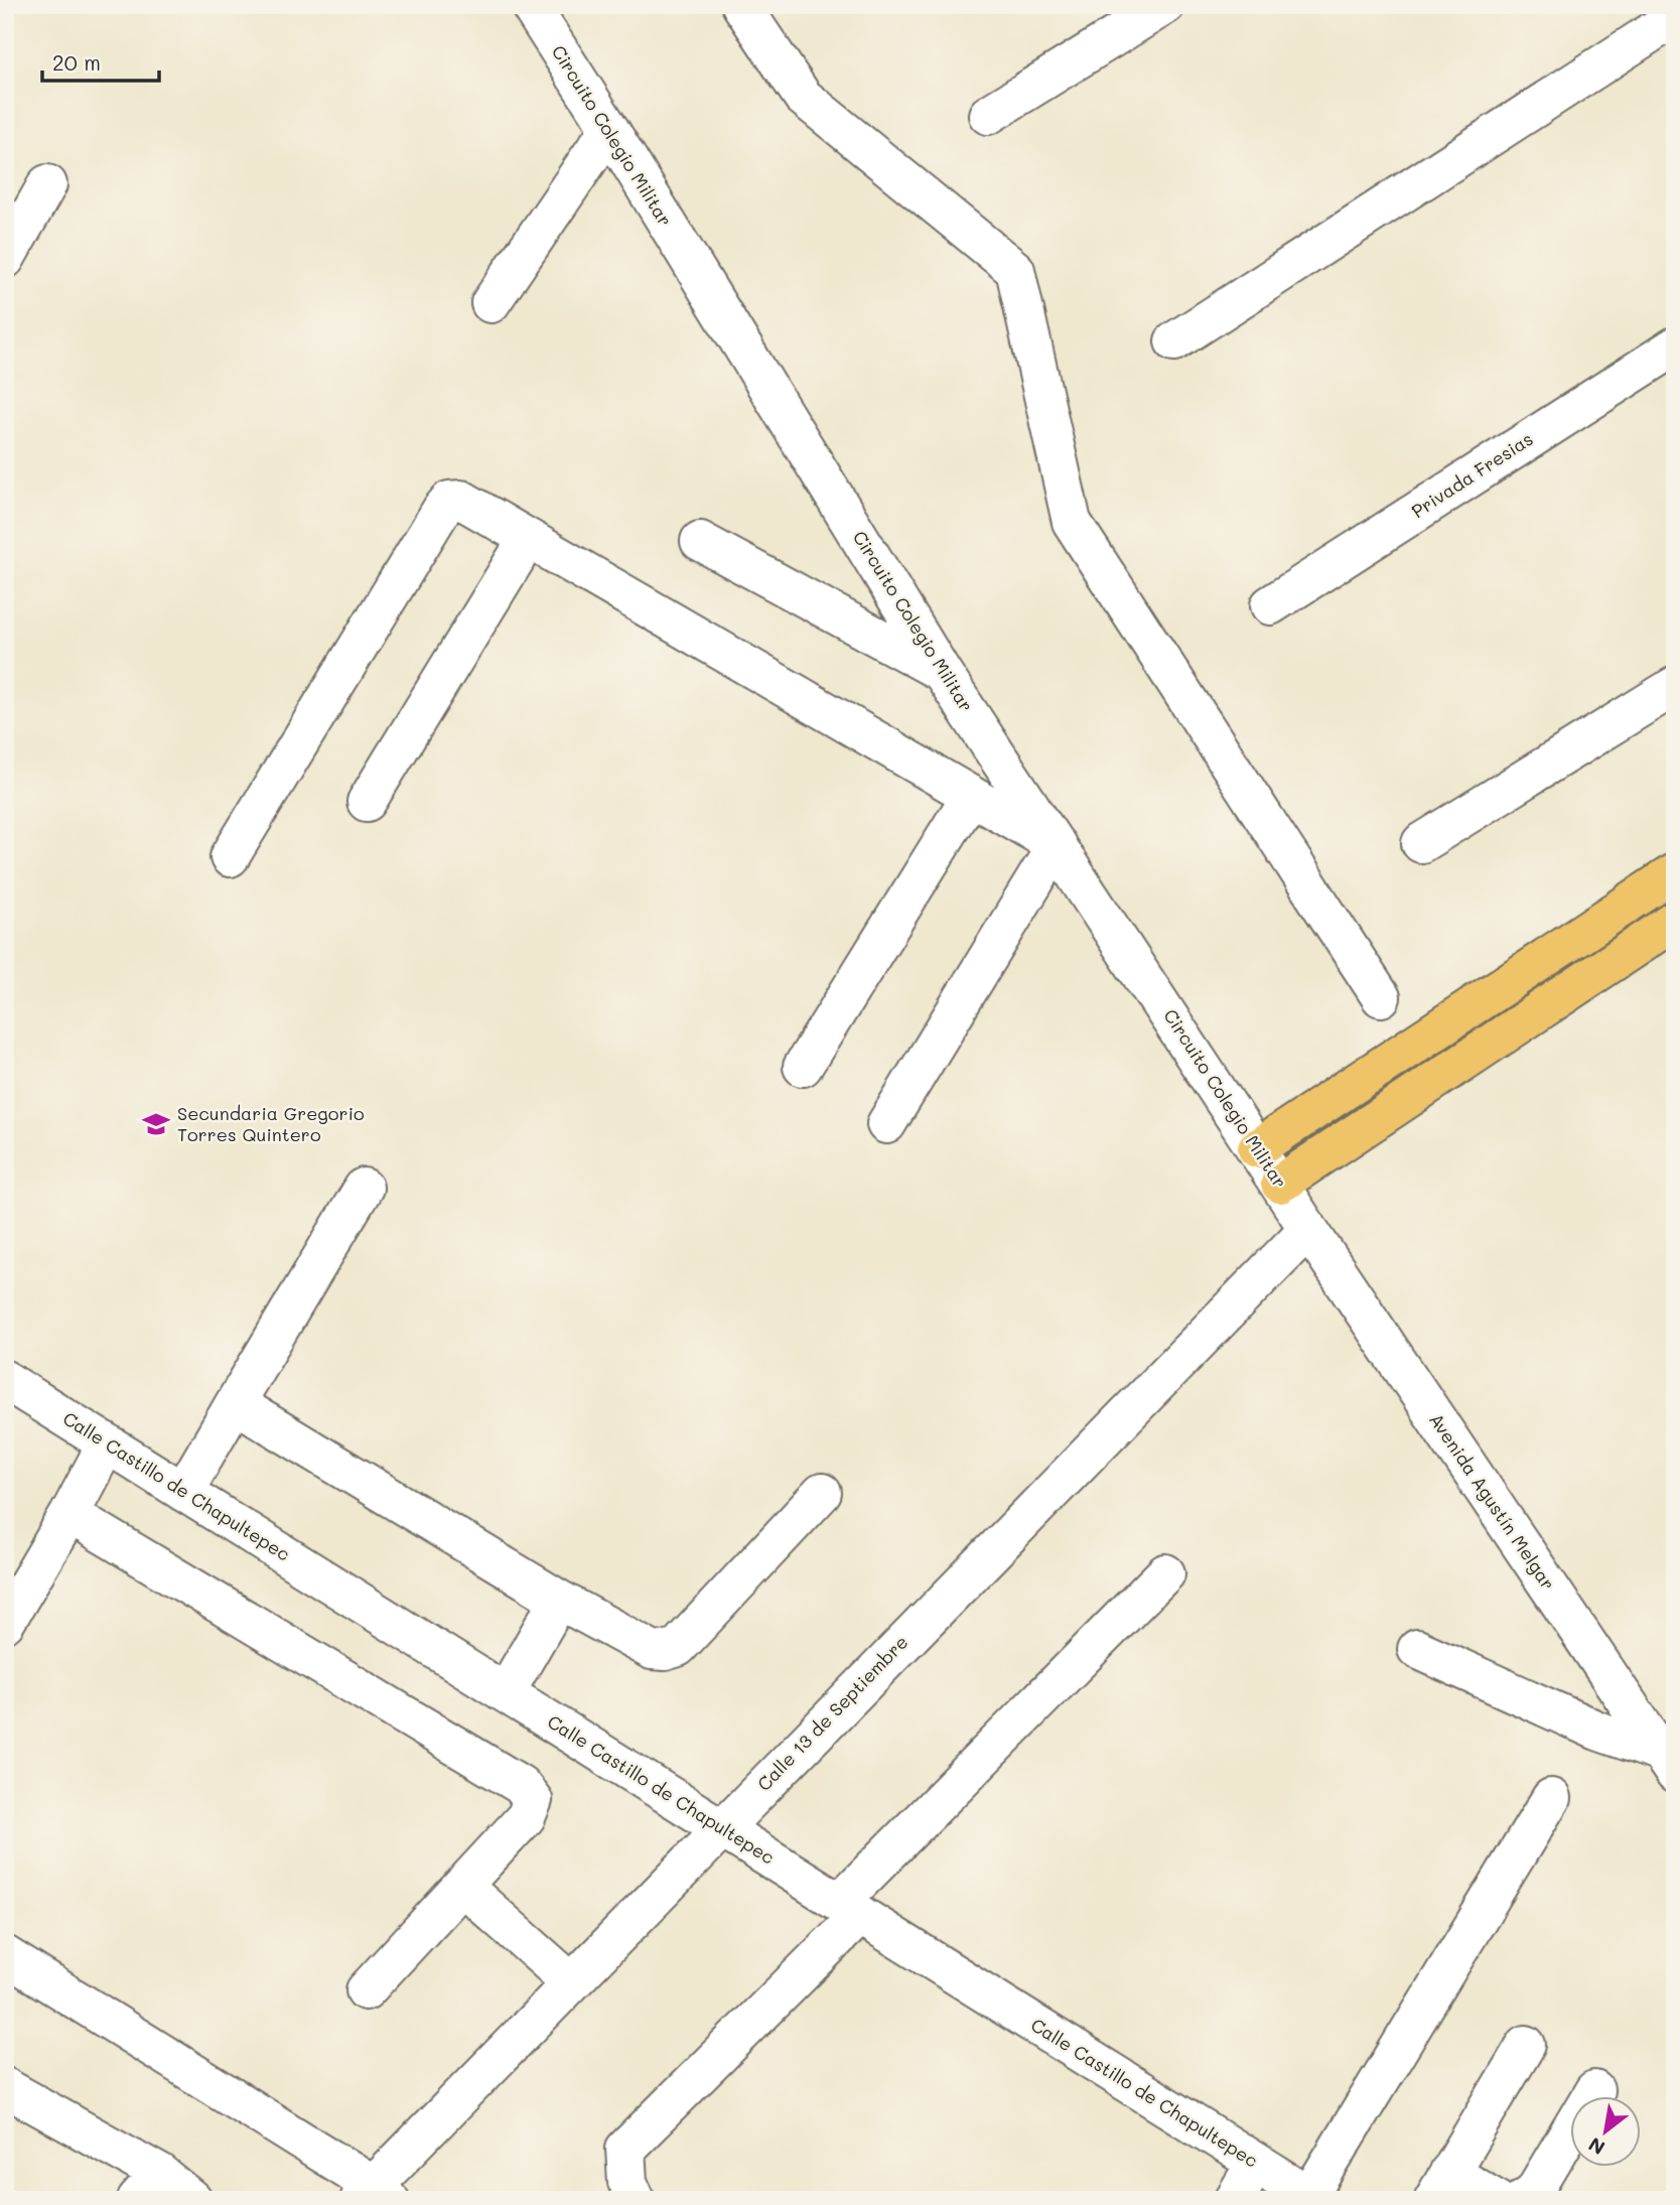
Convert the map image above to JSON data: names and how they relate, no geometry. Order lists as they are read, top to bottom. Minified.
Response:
{"streets":{"street":["Circuito Colegio Militar","Privada Fresias","Calle Castillo de Chapultepec","Avenida Agustín Melgar","Calle 13 de Septiembre"]},"crossings":[["Circuito Colegio Militar","Avenida Agustín Melgar"],["Circuito Colegio Militar","Calle 13 de Septiembre"],["Calle Castillo de Chapultepec","Calle 13 de Septiembre"],["Avenida Agustín Melgar","Calle 13 de Septiembre"]],"places":{"school or university":["Secundaria Gregorio Torres Quintero"]},"scale_bar":"20 m","north":"bottom left"}
